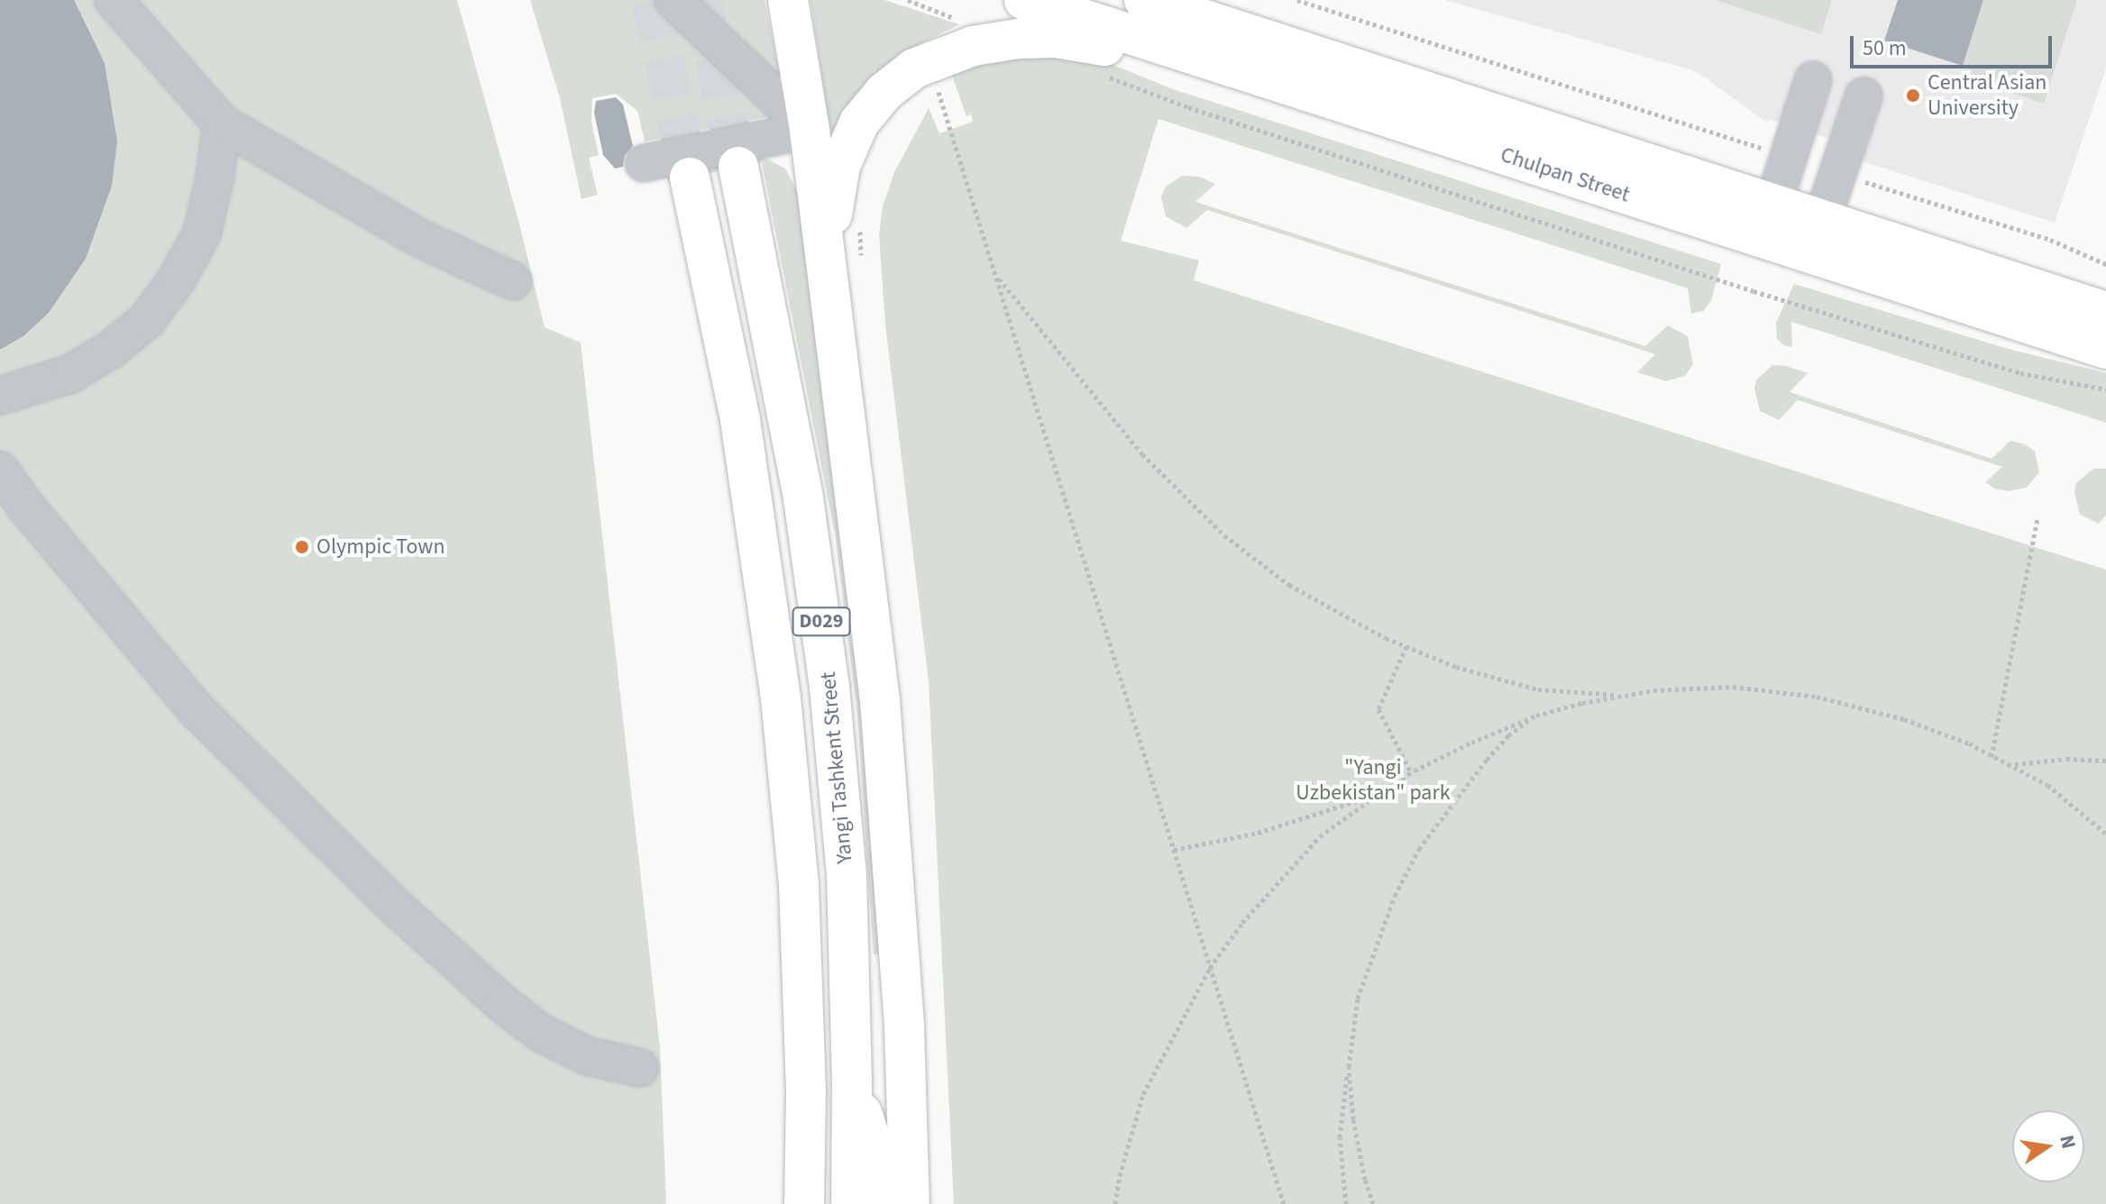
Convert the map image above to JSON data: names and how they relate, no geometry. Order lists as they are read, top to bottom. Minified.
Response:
{"streets":{"main road":["Chulpan Street","D029","Yangi Tashkent Street"]},"parks":["\"Yangi Uzbekistan\" park"],"places":["Central Asian University","Olympic Town"],"scale_bar":"50 m","north":"right"}
